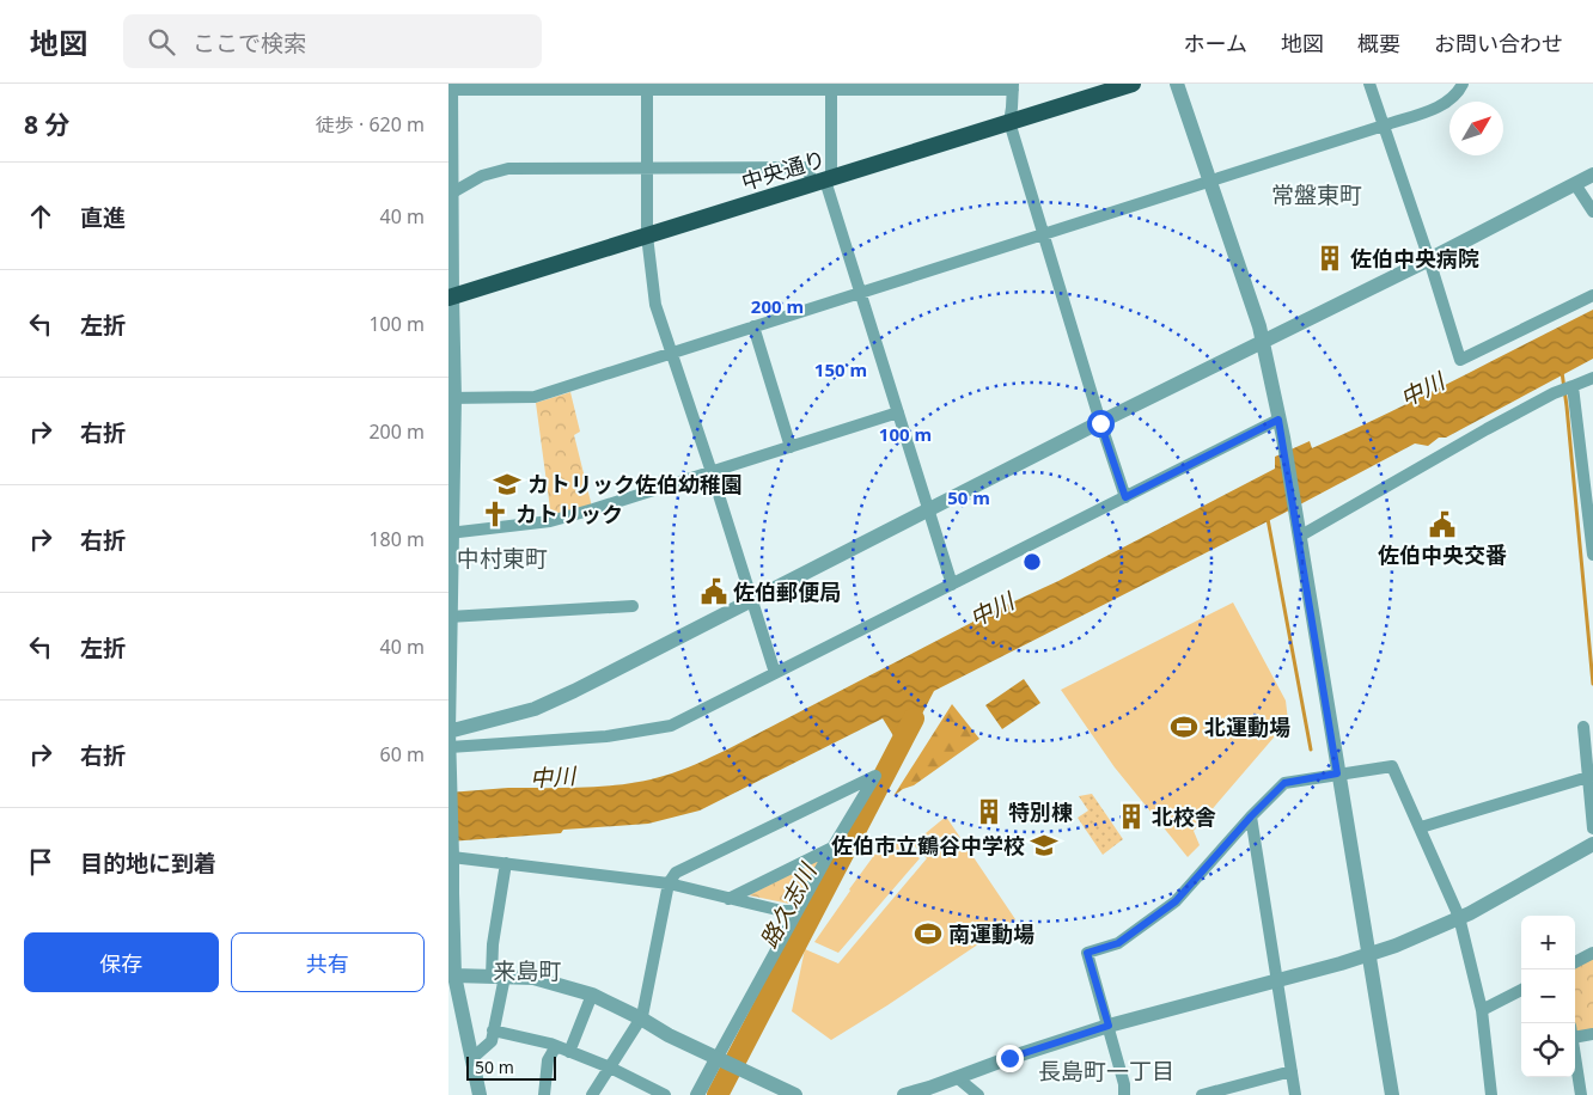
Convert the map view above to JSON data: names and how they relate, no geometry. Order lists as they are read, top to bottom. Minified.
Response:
{"streets":{"highway":["中央通り"]},"districts":["常盤東町","中村東町","来島町","長島町一丁目"],"water":["中川","路久志川"],"places":{"building":["佐伯中央病院","特別棟","北校舎"],"school or university":["カトリック佐伯幼稚園","佐伯市立鶴谷中学校"],"church":["カトリック"],"public building":["佐伯中央交番","佐伯郵便局"],"sports":["北運動場","南運動場"]},"scale_bar":"50 m","north":"top right","page":{"header":"地図","search":"ここで検索","nav":["ホーム","地図","概要","お問い合わせ"],"heading":["8 分","徒歩 · 620 m"],"list":[["直進","40 m"],["左折","100 m"],["右折","200 m"],["右折","180 m"],["左折","40 m"],["右折","60 m"],"目的地に到着"],"buttons":["保存","共有"],"map_buttons":["+","−"],"scale":"50 m"},"rings":["200 m","150 m","100 m","50 m"]}
